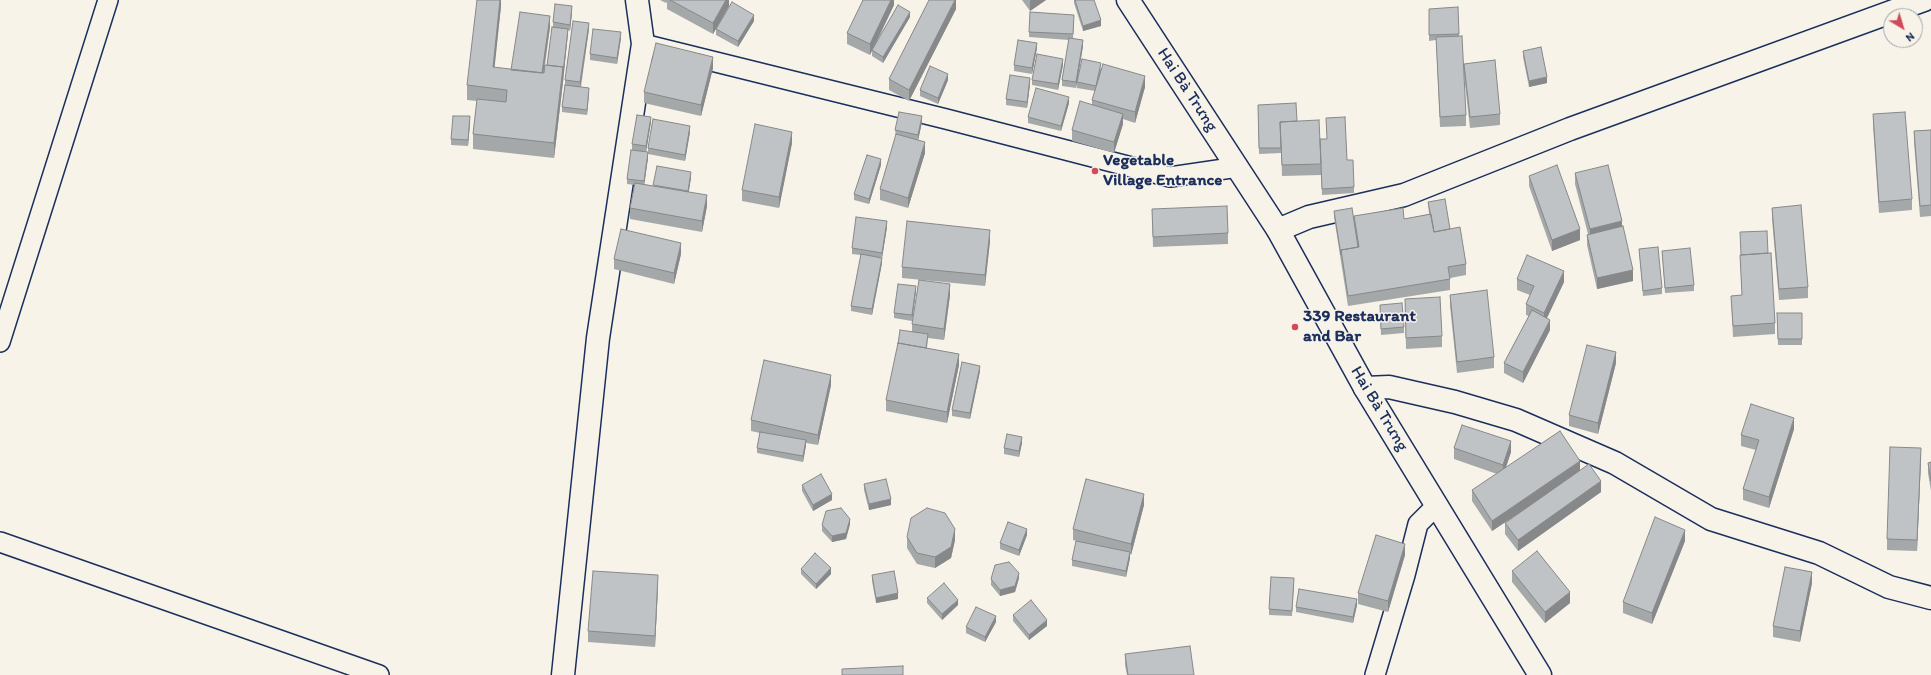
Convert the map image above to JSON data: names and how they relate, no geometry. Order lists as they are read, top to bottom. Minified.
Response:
{"streets":{"street":["Hai Bà Trưng"]},"places":["Vegetable Village Entrance","339 Restaurant and Bar"],"north":"bottom right"}
